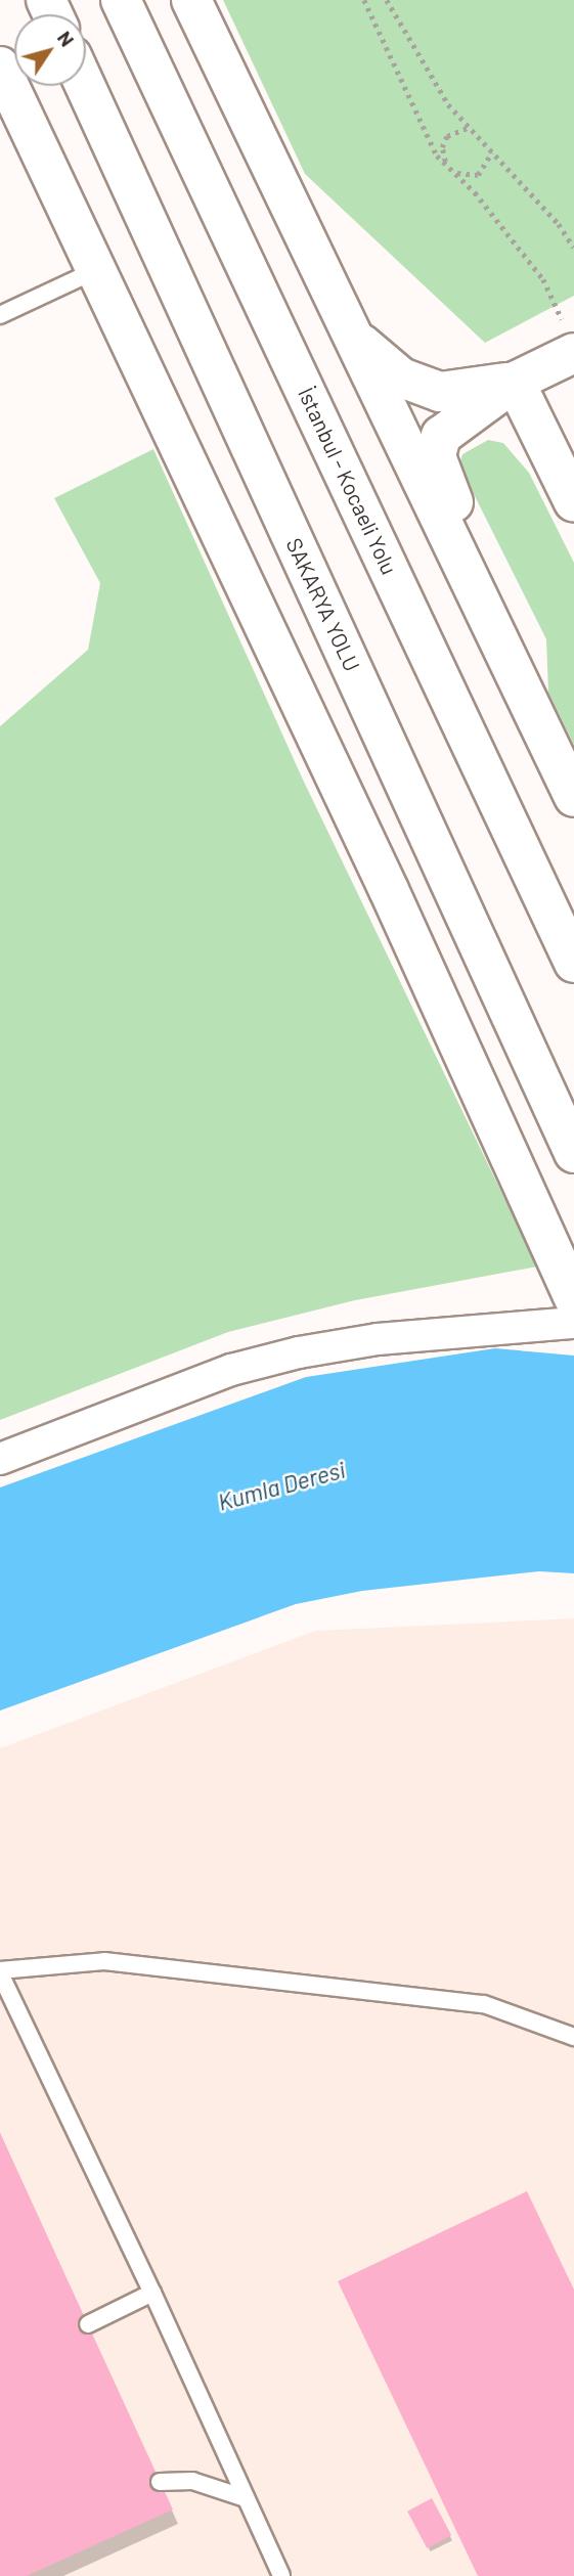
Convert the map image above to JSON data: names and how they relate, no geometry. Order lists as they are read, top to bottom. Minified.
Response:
{"streets":{"main road":["İstanbul - Kocaeli Yolu","SAKARYA YOLU"]},"water":["Kumla Deresi"],"north":"top right"}
